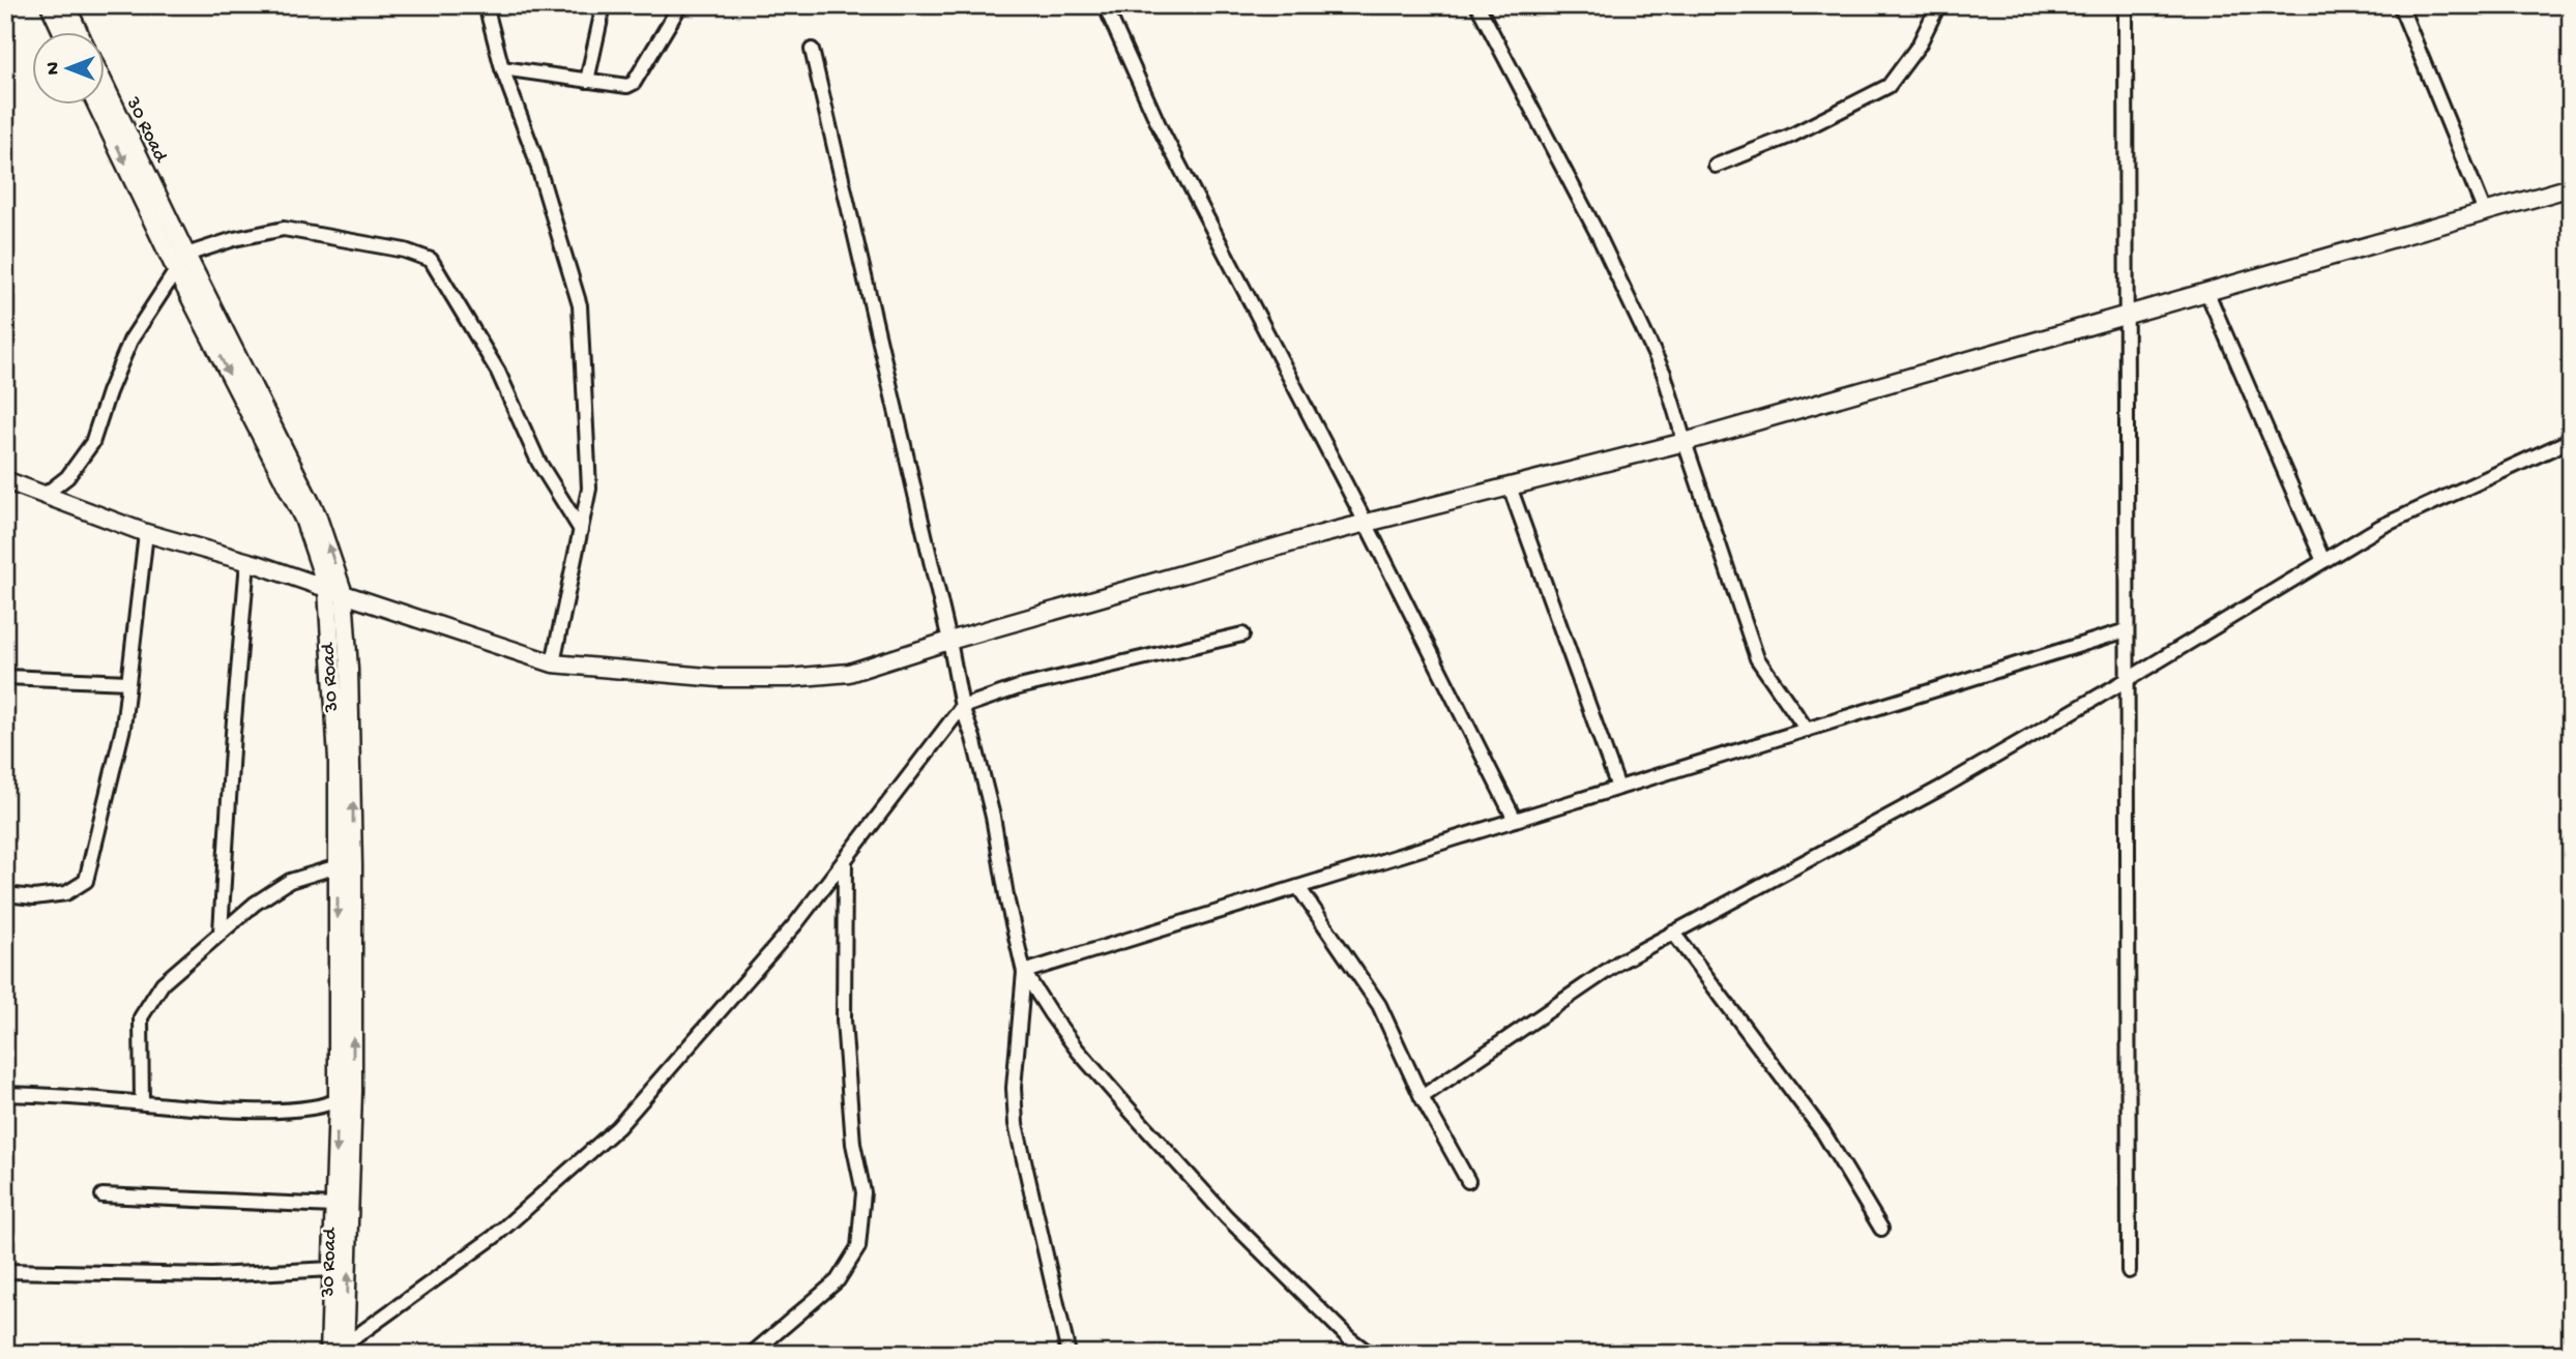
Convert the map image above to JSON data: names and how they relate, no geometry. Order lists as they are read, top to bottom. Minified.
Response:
{"streets":{"main road":["30 Road"]},"north":"left"}
